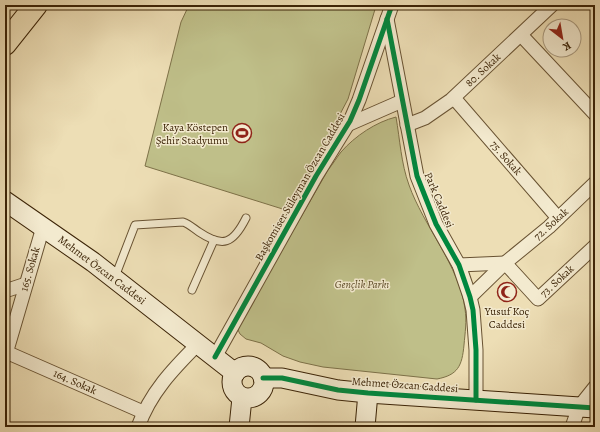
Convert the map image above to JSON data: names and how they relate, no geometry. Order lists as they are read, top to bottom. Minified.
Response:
{"streets":{"street":["80. Sokak","75. Sokak","Başkomiser Süleyman Özcan Caddesi","Park Caddesi","72. Sokak","165. Sokak","Mehmet Özcan Caddesi","73. Sokak","164. Sokak"]},"crossings":[["80. Sokak","75. Sokak"],["80. Sokak","Park Caddesi"],["75. Sokak","72. Sokak"],["Başkomiser Süleyman Özcan Caddesi","Park Caddesi"],["Başkomiser Süleyman Özcan Caddesi","Mehmet Özcan Caddesi"],["Park Caddesi","72. Sokak"],["Park Caddesi","Mehmet Özcan Caddesi"],["72. Sokak","73. Sokak"],["165. Sokak","Mehmet Özcan Caddesi"],["165. Sokak","164. Sokak"]],"parks":["Gençlik Parkı"],"places":{"sports":["Kaya Köstepen Şehir Stadyumu"],"mosque":["Yusuf Koç Caddesi"]},"north":"bottom right"}
